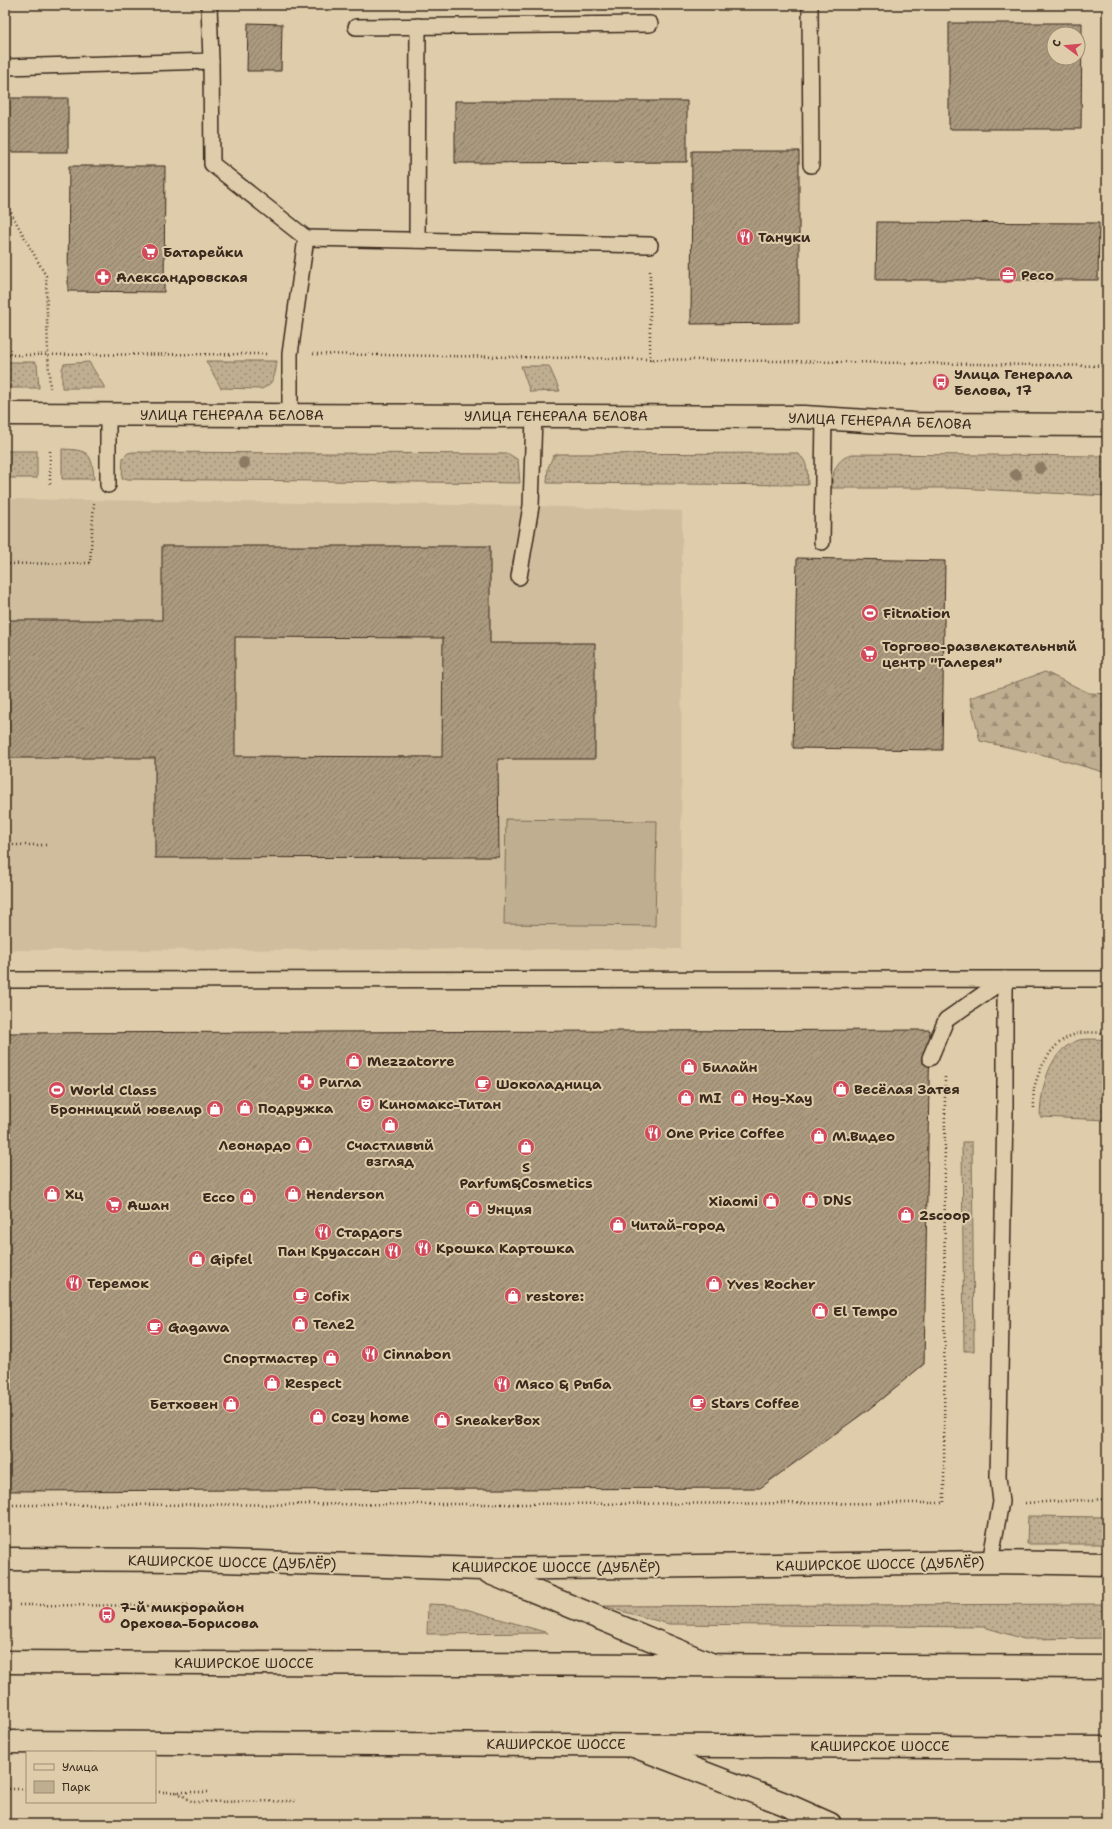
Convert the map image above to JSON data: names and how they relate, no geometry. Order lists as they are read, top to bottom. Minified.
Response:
{"streets":{"main road":["УЛИЦА ГЕНЕРАЛА БЕЛОВА","КАШИРСКОЕ ШОССЕ (ДУБЛЁР)","КАШИРСКОЕ ШОССЕ"]},"places":{"restaurant":["Тануки","One Price Coffee","Стардогs","Крошка Картошка","Пан Круассан","Теремок","Cinnabon","Мясо & Рыба"],"supermarket":["Батарейки","Торгово-развлекательный центр \"Галерея\"","Ашан"],"office":["Ресо"],"pharmacy":["Александровская","Ригла"],"bus stop":["Улица Генерала Белова, 17","7-й микрорайон Орехова-Борисова"],"sports":["Fitnation","World Class"],"shop":["Mezzatorre","Билайн","Весёлая Затея","MI","Ноу-Хау","Подружка","Бронницкий ювелир","Счастливый взгляд","М.Видео","Леонардо","S Parfum&Cosmetics","Хц","Henderson","Ecco","DNS","Xiaomi","Унция","2scoop","Читай-город","Gipfel","Yves Rocher","restore:","El Tempo","Теле2","Спортмастер","Respect","Бетховен","Cozy home","SneakerBox"],"cafe":["Шоколадница","Cofix","Gagawa","Stars Coffee"],"theatre":["Киномакс-Титан"]},"legend":["Улица","Парк"],"north":"left"}
